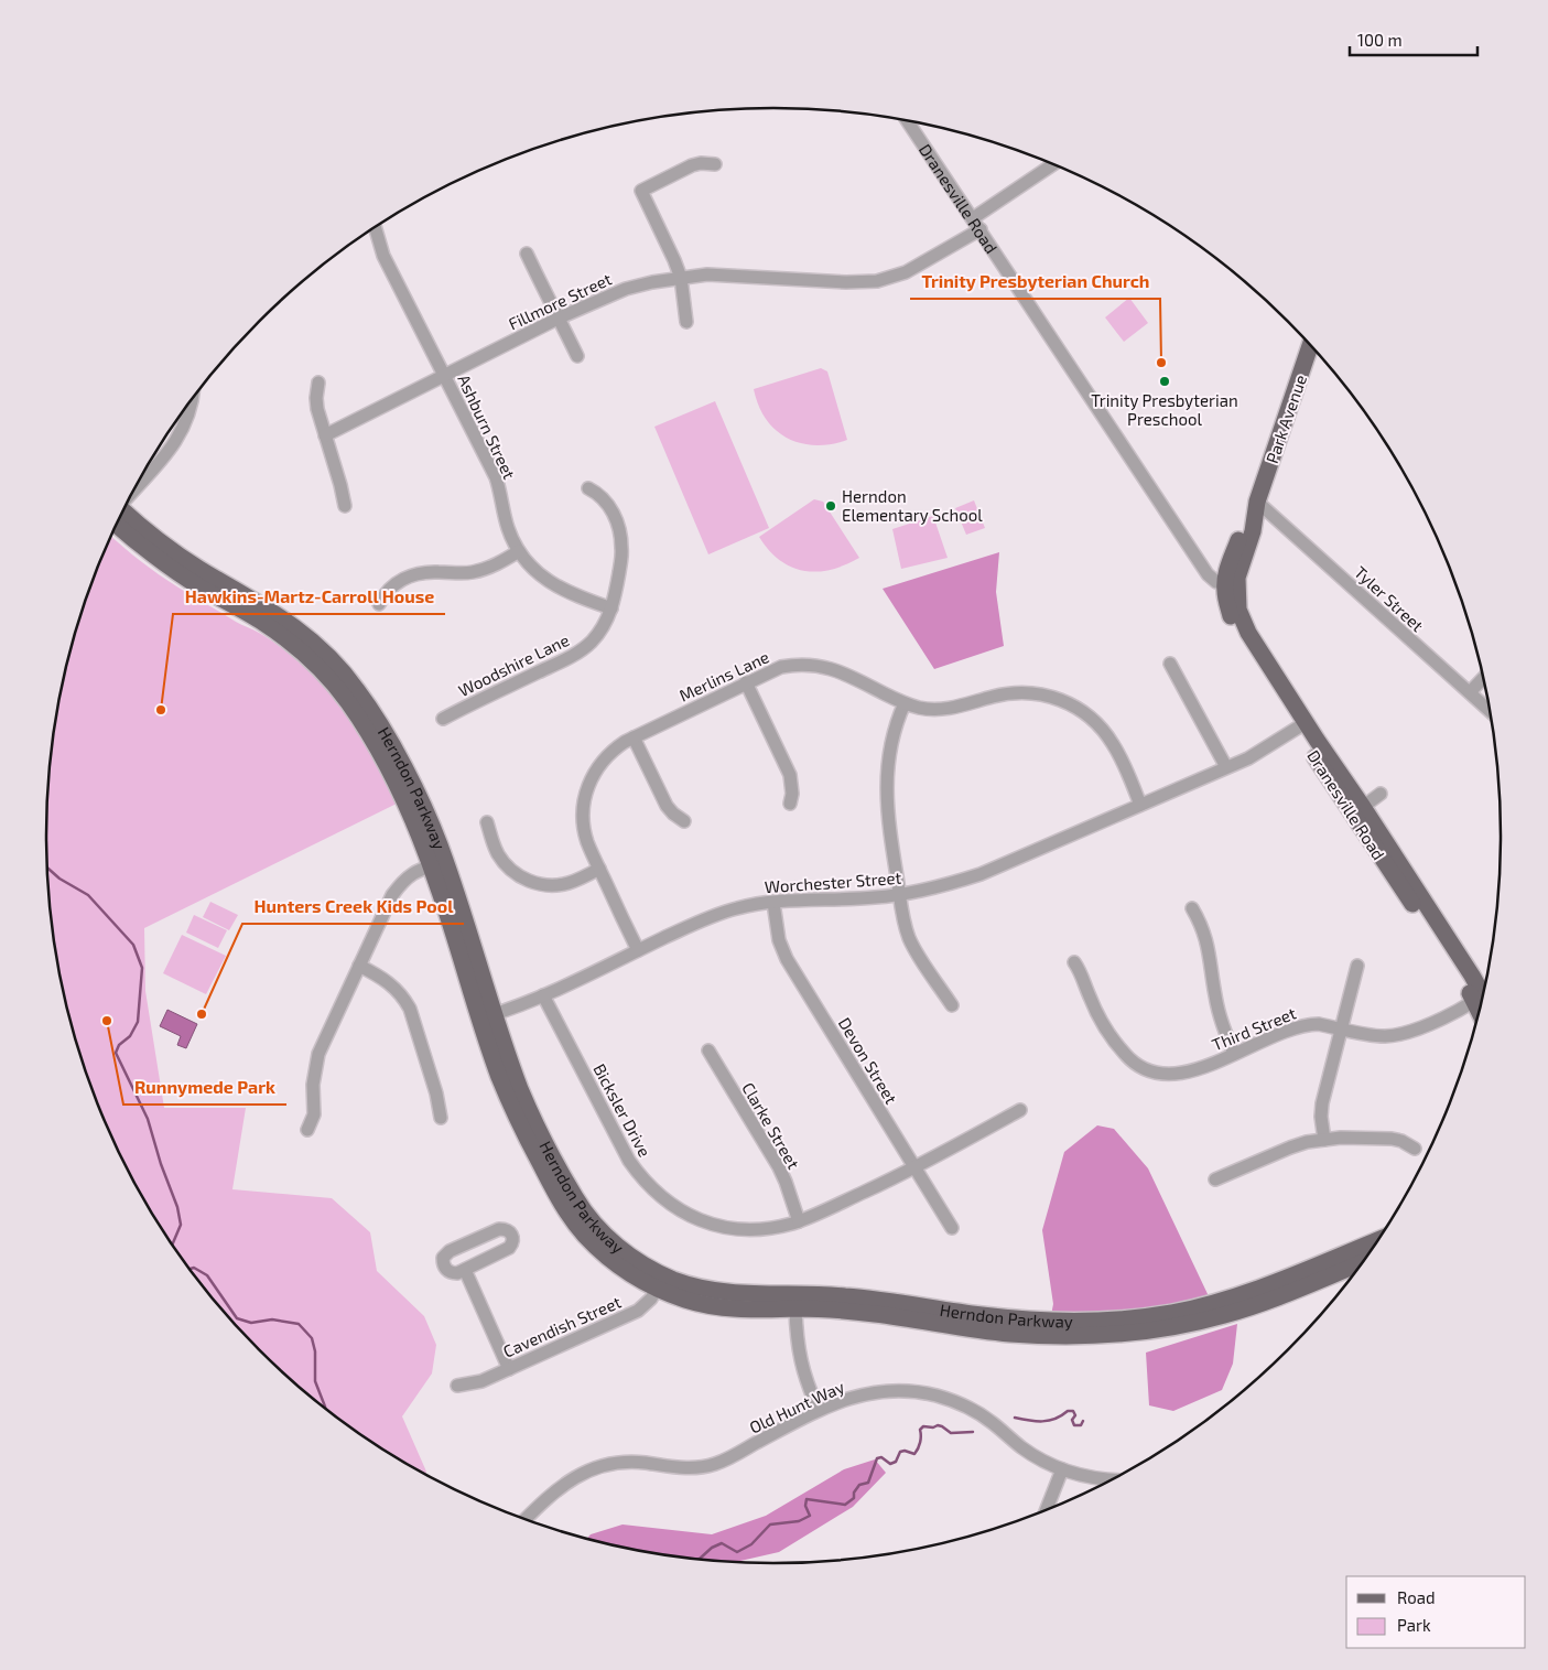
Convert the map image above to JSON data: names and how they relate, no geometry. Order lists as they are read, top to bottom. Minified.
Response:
{"streets":{"main road":["Dranesville Road","Park Avenue","Herndon Parkway"],"street":["Fillmore Street","Ashburn Street","Tyler Street","Woodshire Lane","Merlins Lane","Worchester Street","Third Street","Devon Street","Bicksler Drive","Clarke Street","Cavendish Street","Old Hunt Way"]},"crossings":[["Dranesville Road","Fillmore Street"],["Dranesville Road","Park Avenue"],["Dranesville Road","Worchester Street"],["Fillmore Street","Ashburn Street"],["Park Avenue","Tyler Street"],["Ashburn Street","Woodshire Lane"],["Merlins Lane","Worchester Street"],["Herndon Parkway","Worchester Street"],["Herndon Parkway","Cavendish Street"],["Worchester Street","Devon Street"],["Worchester Street","Bicksler Drive"],["Devon Street","Bicksler Drive"],["Bicksler Drive","Clarke Street"]],"places":["Trinity Presbyterian Church","Trinity Presbyterian Preschool","Herndon Elementary School","Hawkins-Martz-Carroll House","Hunters Creek Kids Pool","Runnymede Park"],"legend":["Road","Park"],"scale_bar":"100 m"}
